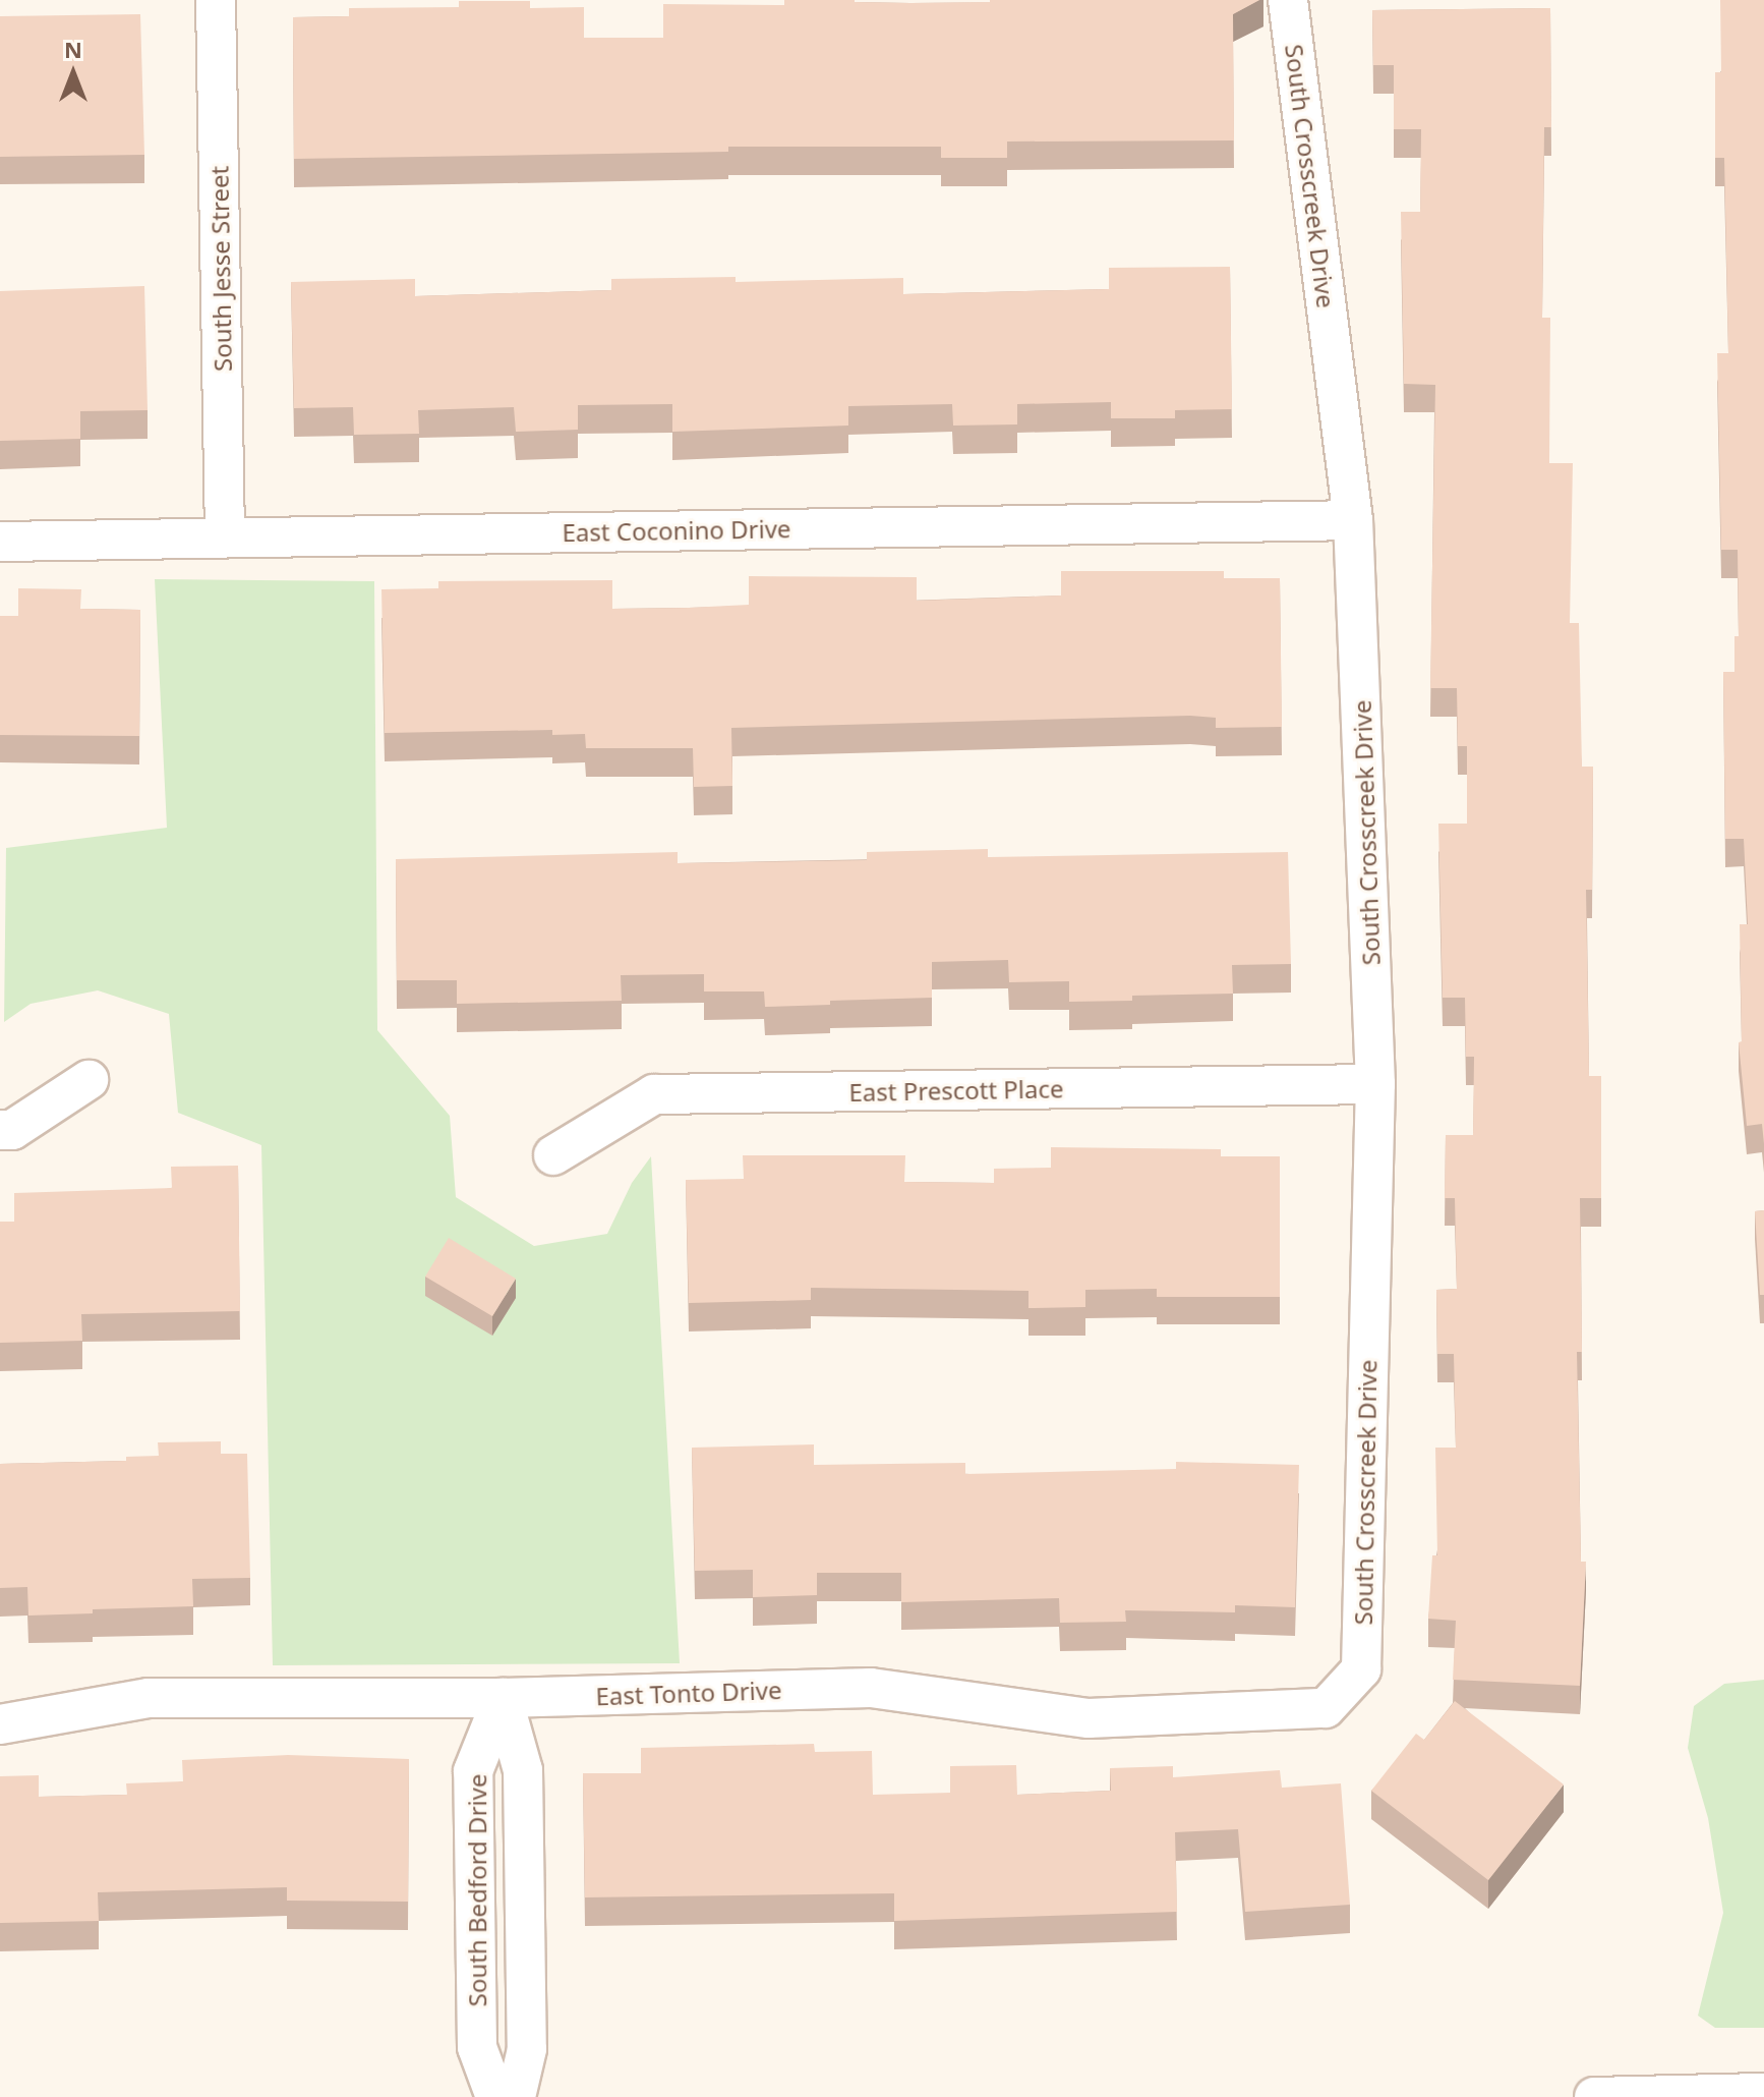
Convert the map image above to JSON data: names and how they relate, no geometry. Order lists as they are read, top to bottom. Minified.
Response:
{"streets":{"street":["South Crosscreek Drive","South Jesse Street","East Coconino Drive","East Prescott Place","East Tonto Drive","South Bedford Drive"]},"crossings":[["South Crosscreek Drive","East Coconino Drive"],["South Crosscreek Drive","East Prescott Place"],["South Crosscreek Drive","East Tonto Drive"],["South Jesse Street","East Coconino Drive"],["East Tonto Drive","South Bedford Drive"]],"north":"top"}
